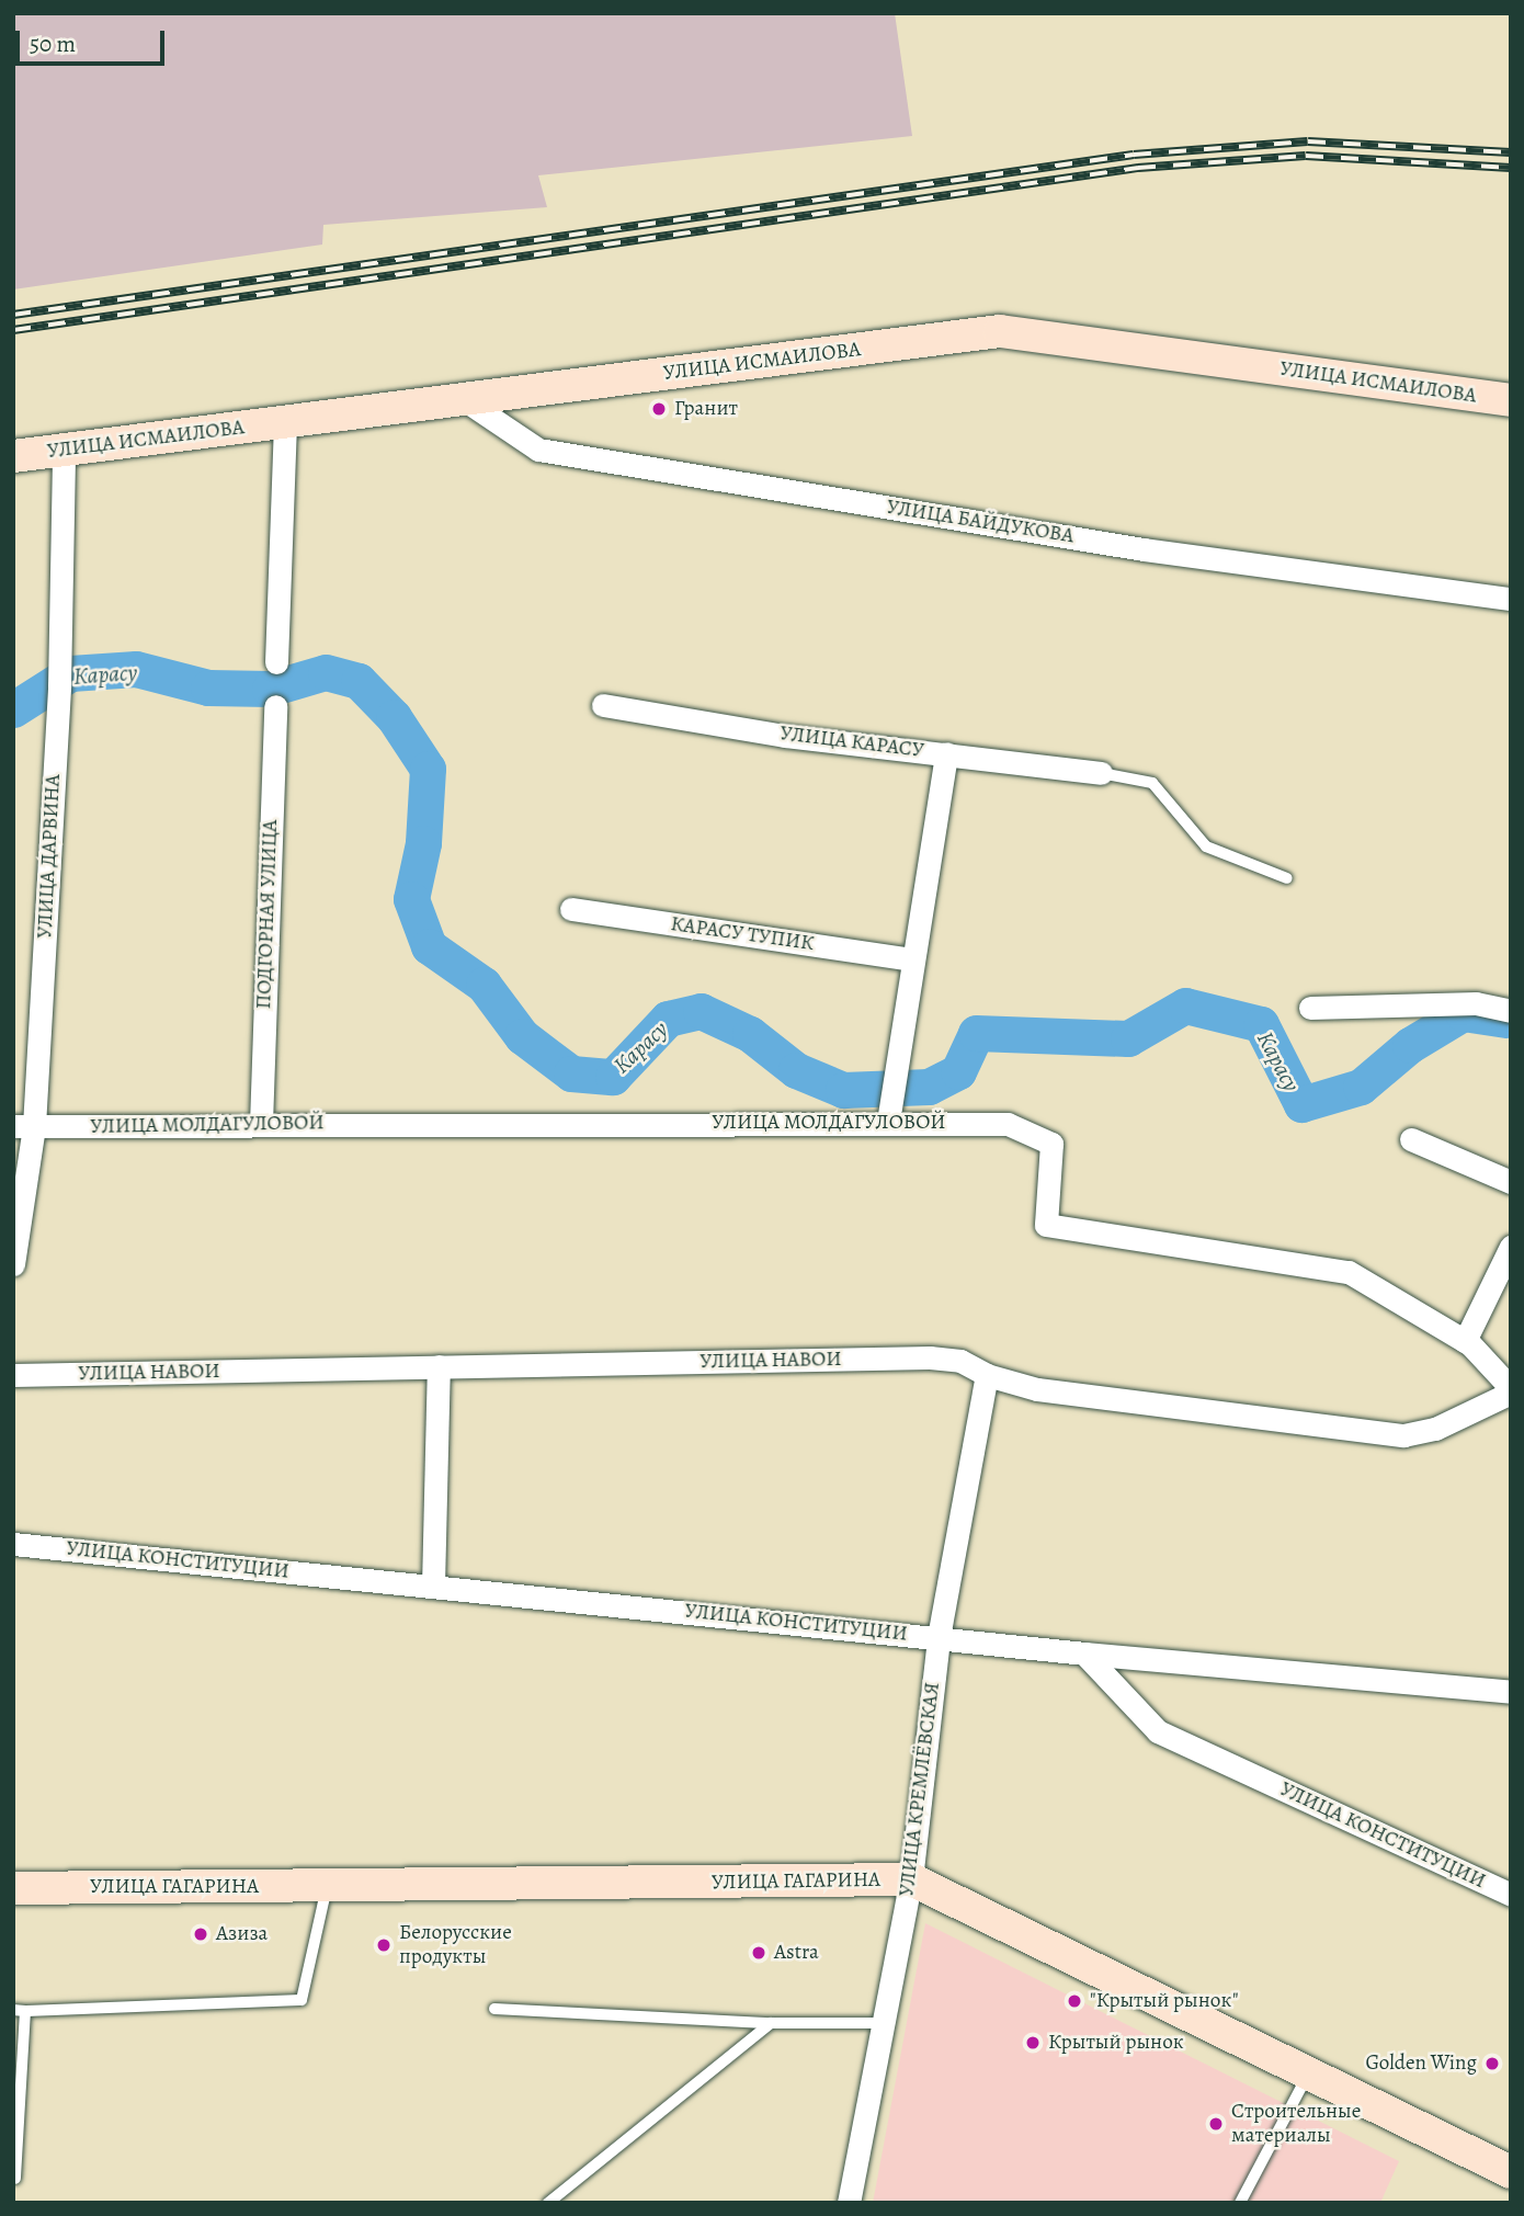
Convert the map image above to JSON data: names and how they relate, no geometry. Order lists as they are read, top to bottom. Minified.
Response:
{"streets":{"main road":["УЛИЦА ИСМАИЛОВА","УЛИЦА ГАГАРИНА"],"street":["УЛИЦА БАЙДУКОВА","УЛИЦА КАРАСУ","УЛИЦА ДАРВИНА","ПОДГОРНАЯ УЛИЦА","КАРАСУ ТУПИК","УЛИЦА МОЛДАГУЛОВОЙ","УЛИЦА НАВОИ","УЛИЦА КОНСТИТУЦИИ","УЛИЦА КРЕМЛЁВСКАЯ"]},"crossings":[["УЛИЦА ИСМАИЛОВА","УЛИЦА БАЙДУКОВА"],["УЛИЦА ИСМАИЛОВА","УЛИЦА ДАРВИНА"],["УЛИЦА ДАРВИНА","УЛИЦА МОЛДАГУЛОВОЙ"],["ПОДГОРНАЯ УЛИЦА","УЛИЦА МОЛДАГУЛОВОЙ"],["УЛИЦА МОЛДАГУЛОВОЙ","УЛИЦА НАВОИ"],["УЛИЦА НАВОИ","УЛИЦА КРЕМЛЁВСКАЯ"],["УЛИЦА КОНСТИТУЦИИ","УЛИЦА КРЕМЛЁВСКАЯ"],["УЛИЦА КРЕМЛЁВСКАЯ","УЛИЦА ГАГАРИНА"]],"water":["Карасу"],"places":["Гранит","Азиза","Белорусские продукты","Astra","\"Крытый рынок\"","Крытый рынок","Golden Wing","Строительные материалы"],"scale_bar":"50 m"}
